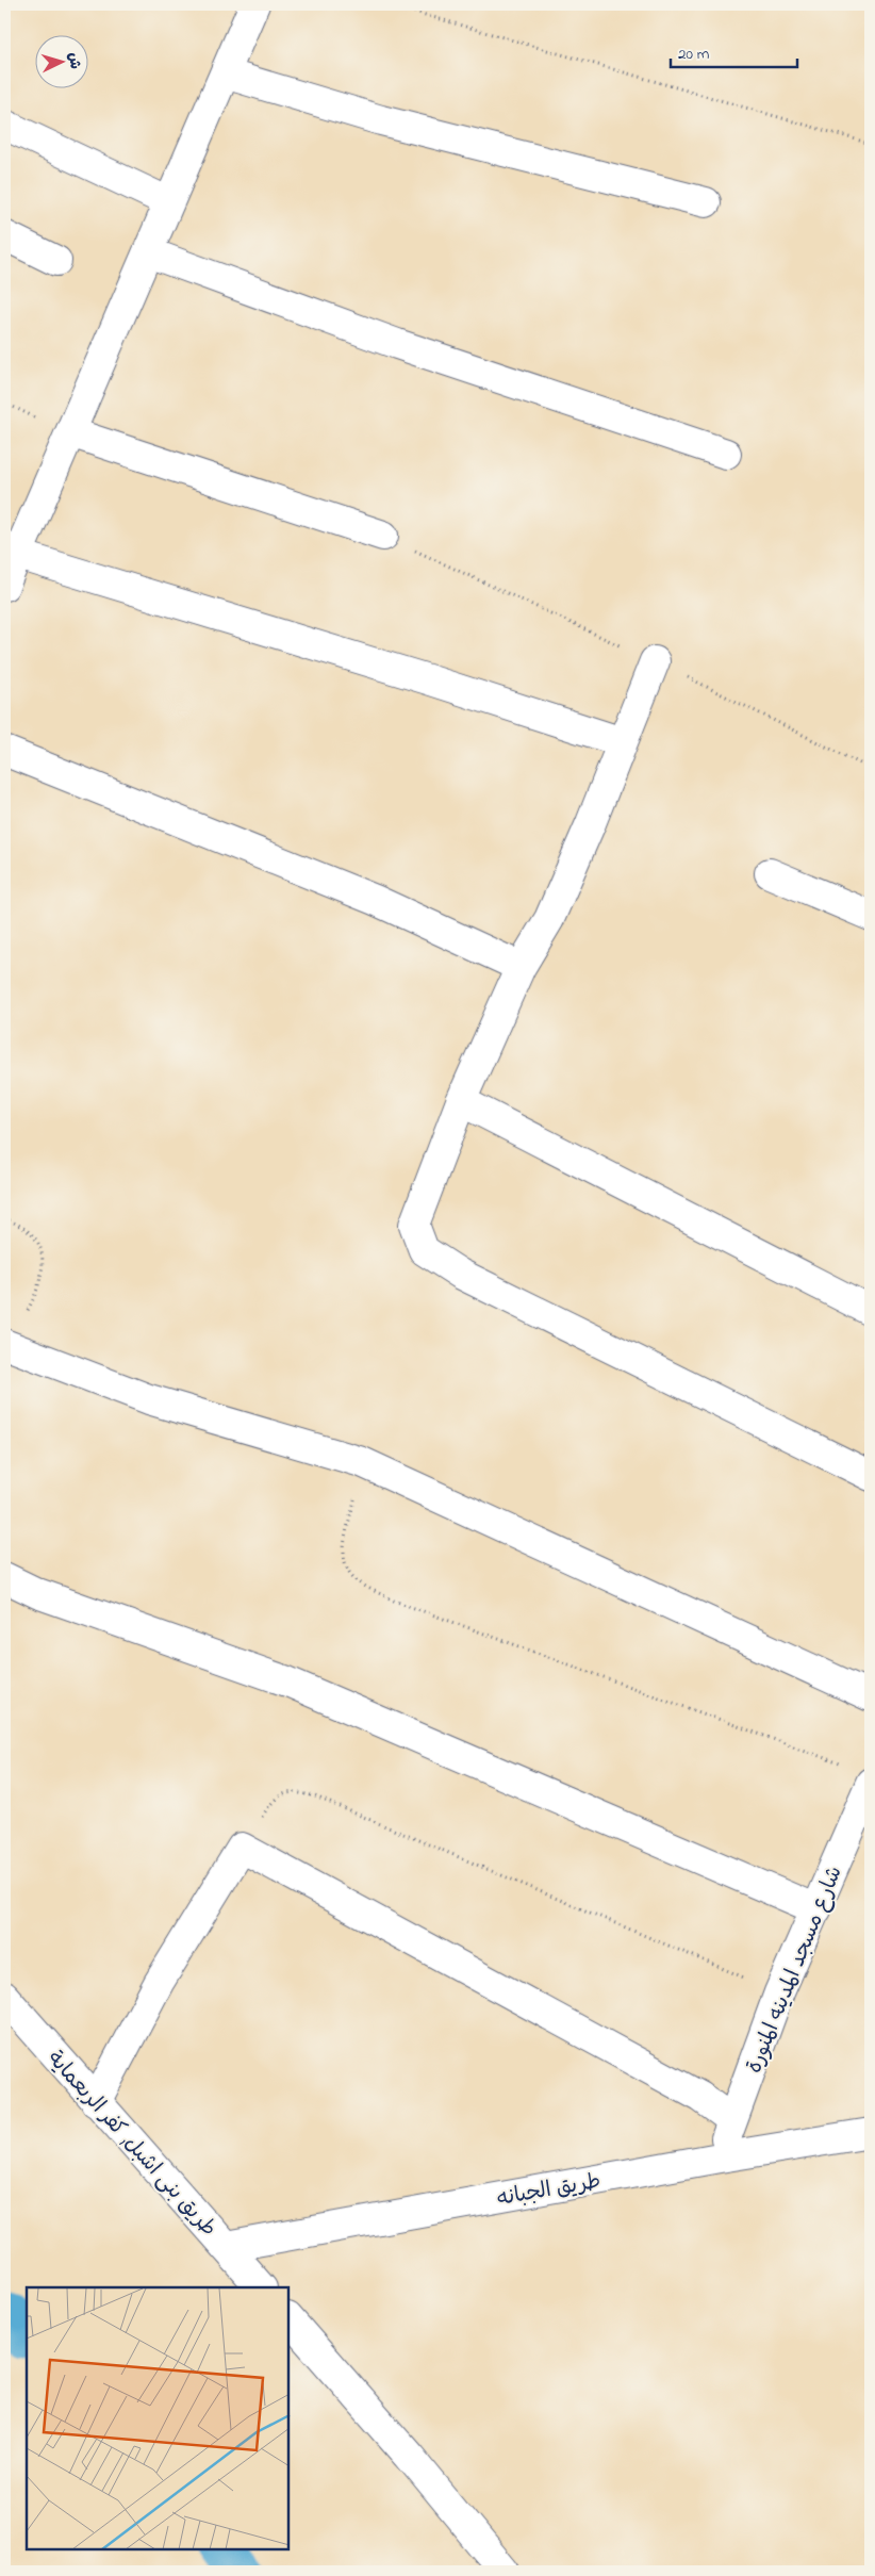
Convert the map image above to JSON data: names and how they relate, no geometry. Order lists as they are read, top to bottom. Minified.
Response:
{"streets":{"street":["شارع مسجد المدينه المنورة","طريق بنى اشبل, كفر الربعماية","طريق الجبانه"]},"crossings":[["شارع مسجد المدينه المنورة","طريق الجبانه"],["طريق بنى اشبل, كفر الربعماية","طريق الجبانه"]],"scale_bar":"20 m","north":"right"}
